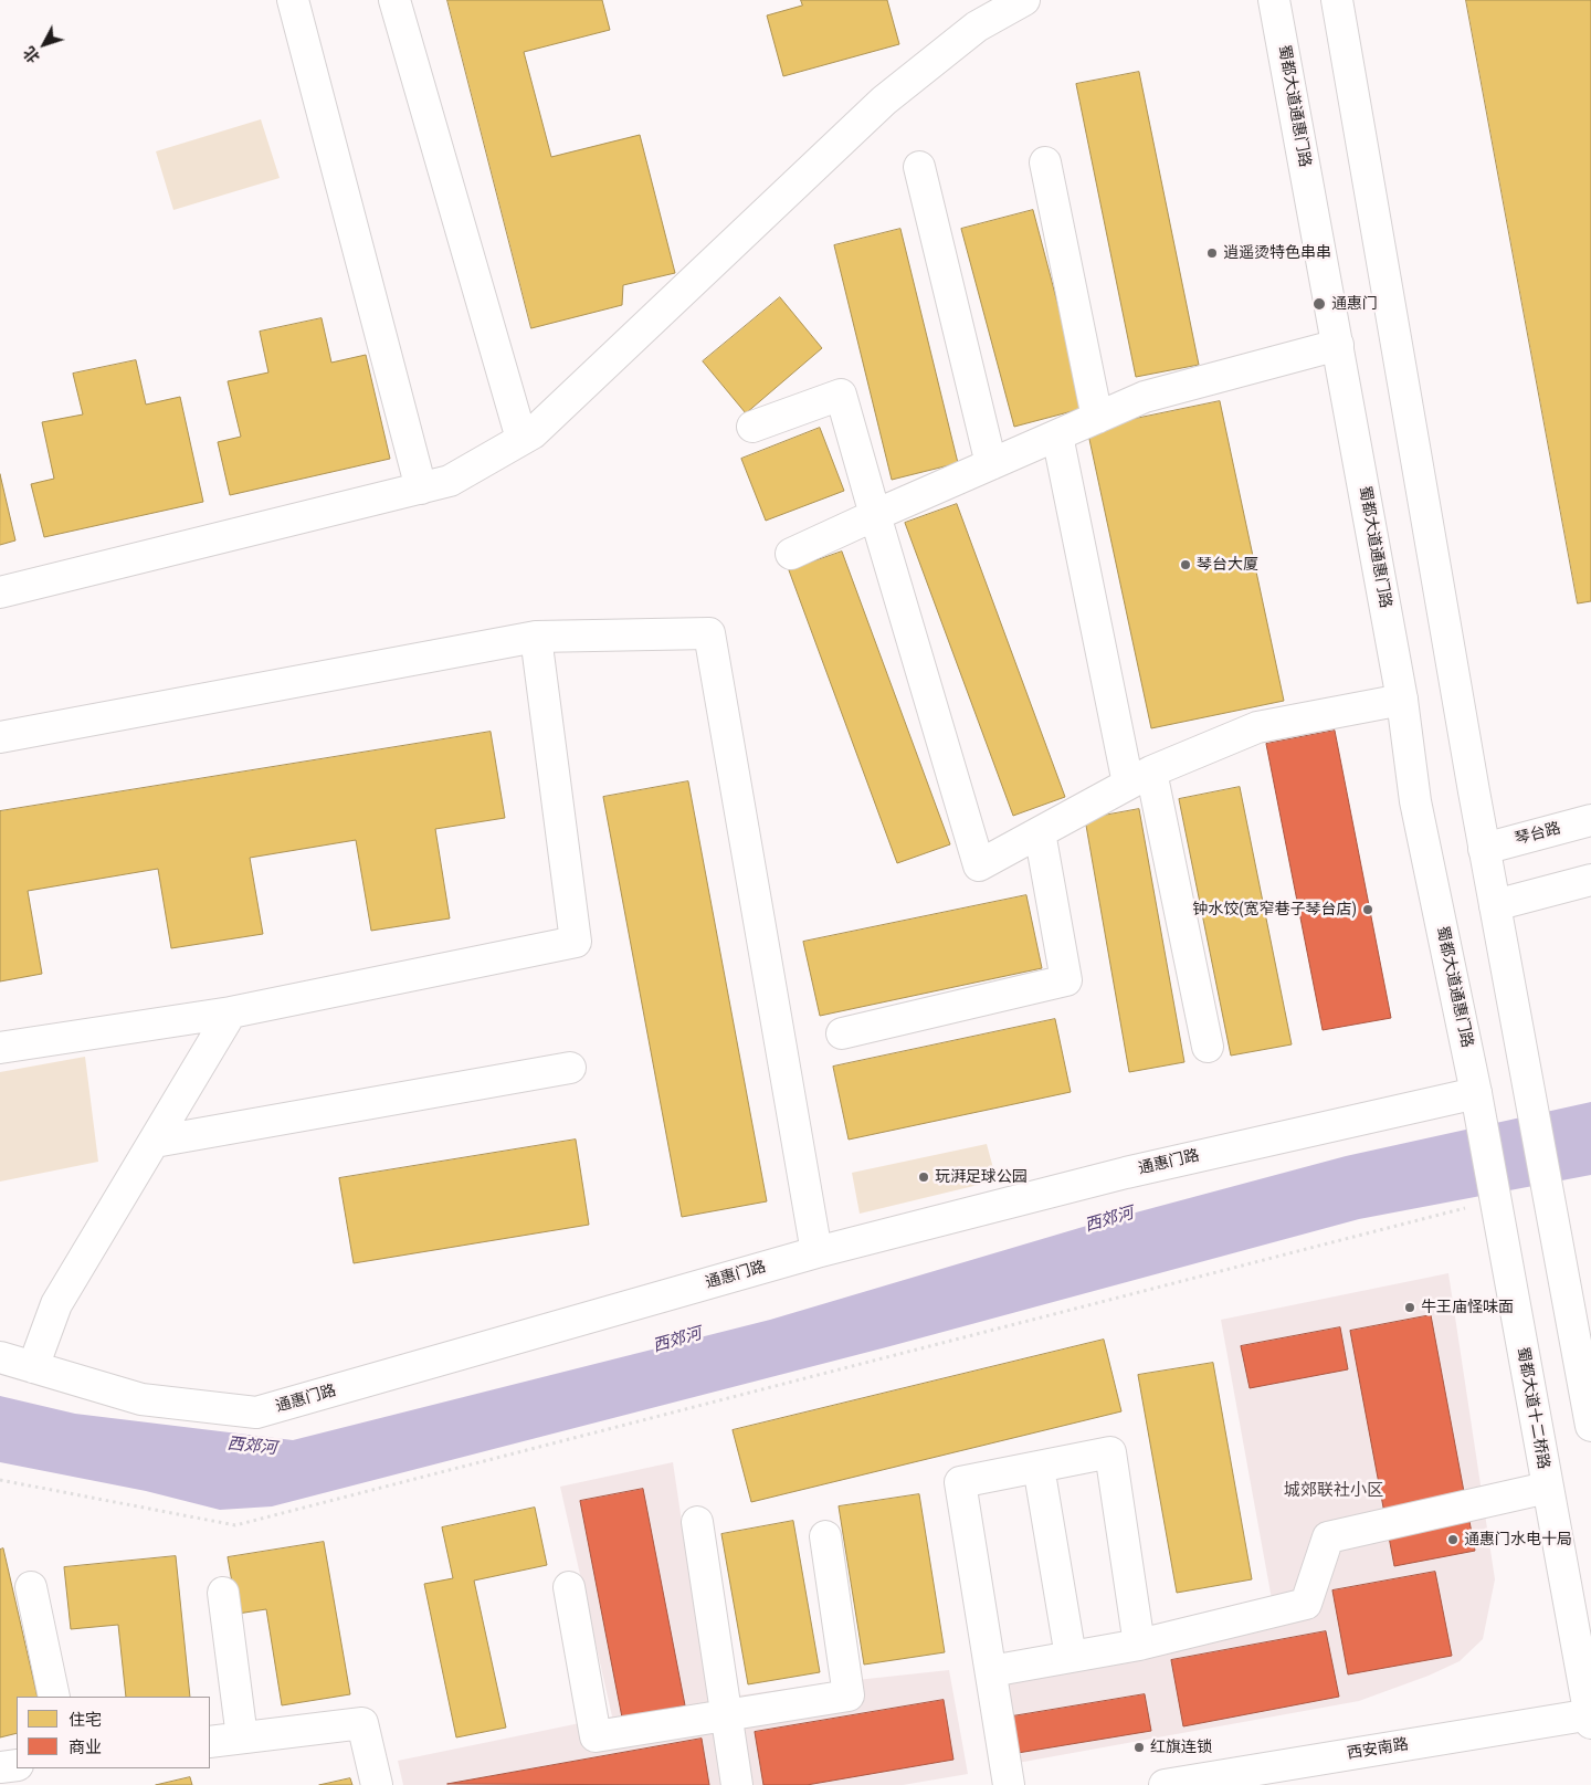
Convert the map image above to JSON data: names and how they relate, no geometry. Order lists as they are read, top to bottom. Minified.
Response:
{"streets":{"main road":["蜀都大道通惠门路","琴台路","通惠门路","蜀都大道十二桥路","西安南路"]},"crossings":[["蜀都大道通惠门路","通惠门路"],["蜀都大道通惠门路","蜀都大道十二桥路"],["通惠门路","蜀都大道十二桥路"],["蜀都大道十二桥路","西安南路"]],"districts":["城郊联社小区"],"water":["西郊河"],"places":["逍遥烫特色串串","通惠门","琴台大厦","钟水饺(宽窄巷子琴台店)","玩湃足球公园","牛王庙怪味面","通惠门水电十局","红旗连锁"],"legend":["住宅","商业"],"north":"bottom left"}
